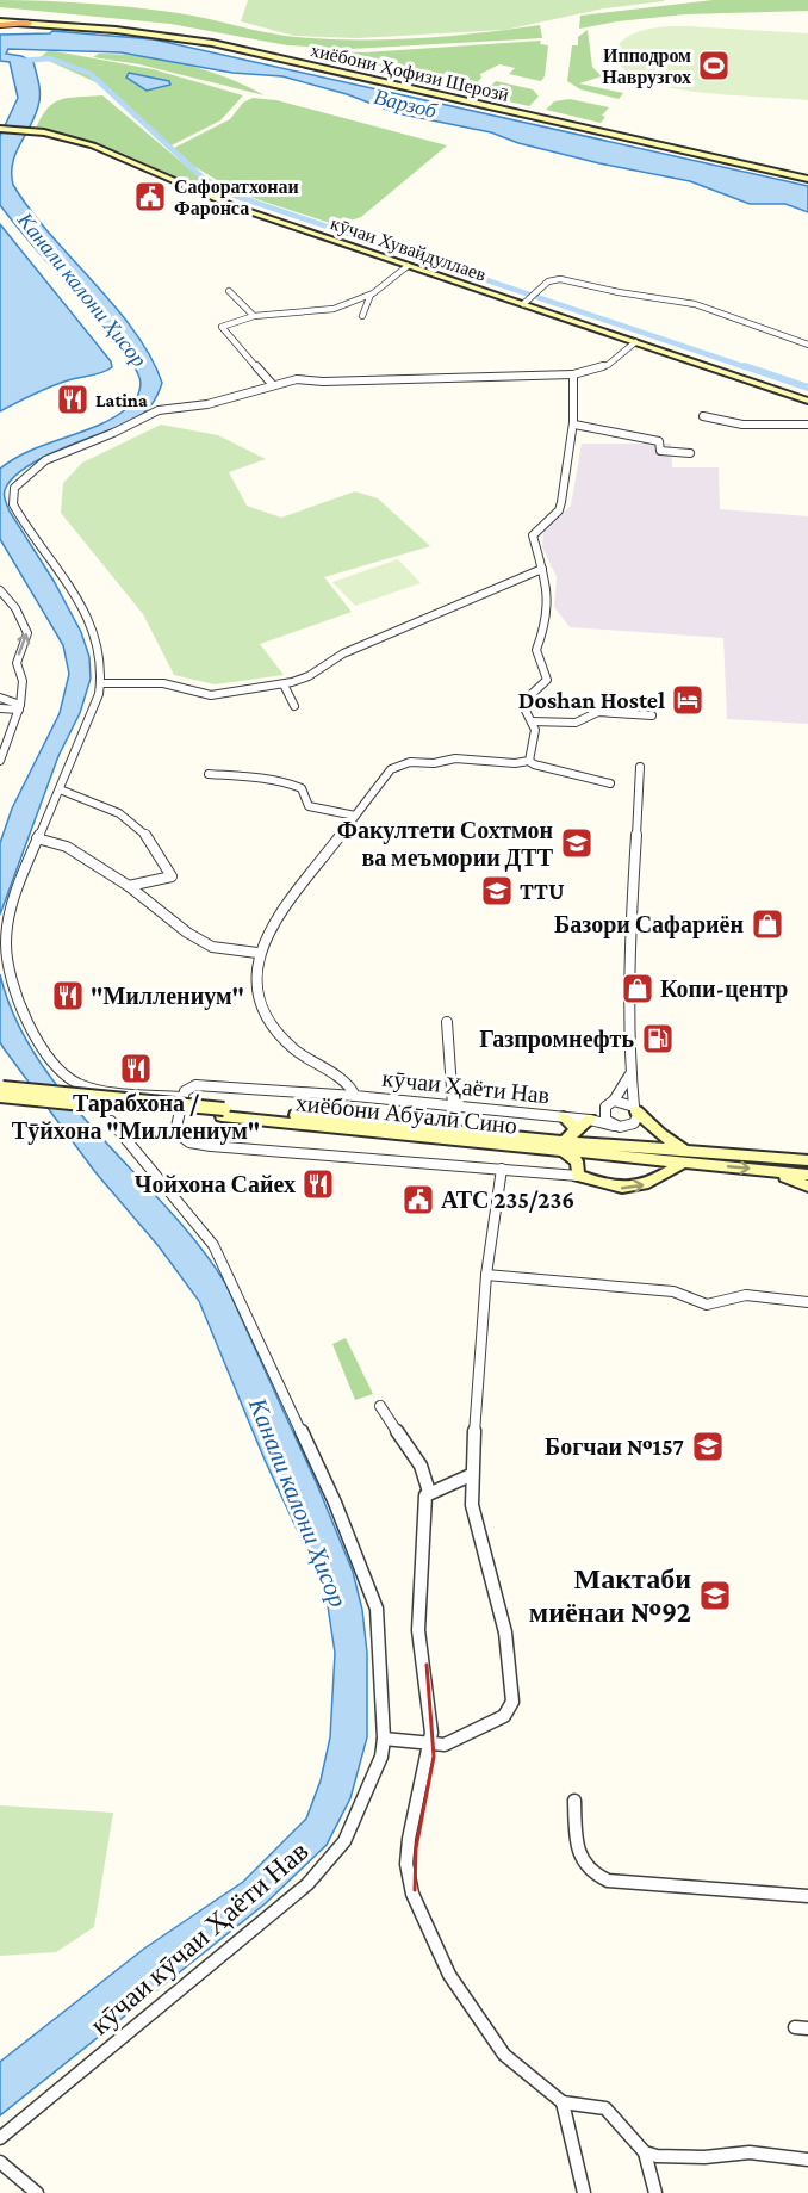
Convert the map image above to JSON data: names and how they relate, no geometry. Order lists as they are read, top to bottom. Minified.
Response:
{"streets":{"main road":["хиёбони Ҳофизи Шерозӣ","кӯчаи Хувайдуллаев","хиёбони Абӯалӣ Сино"],"street":["кӯчаи Ҳаёти Нав","кӯчаи кӯчаи Ҳаёти Нав"]},"water":["Варзоб","Канали калони Ҳисор"],"places":{"sports":["Ипподром Наврузгох"],"public building":["Сафоратхонаи Фаронса","АТС 235/236"],"restaurant":["Latina","\"Миллениум\"","Тарабхона / Тӯйхона \"Миллениум\"","Чойхона Сайех"],"hotel":["Doshan Hostel"],"school or university":["Факултети Сохтмон ва меъмории ДТТ","TTU","Богчаи №157","Мактаби миёнаи №92"],"shop":["Базори Сафариён","Копи-центр"],"fuel station":["Газпромнефть"]}}
